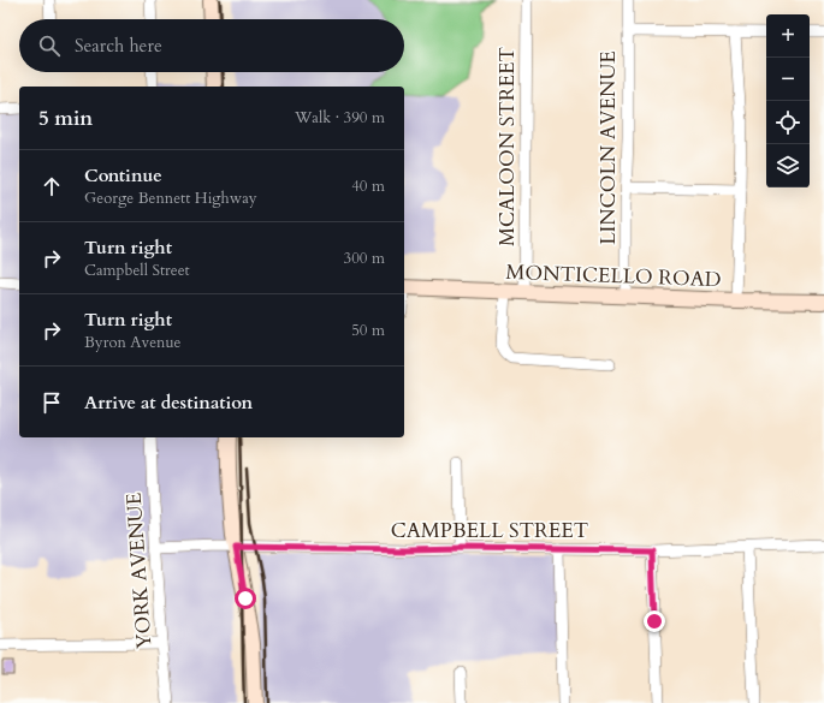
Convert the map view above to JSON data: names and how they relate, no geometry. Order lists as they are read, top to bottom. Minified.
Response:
{"streets":{"street":["MCALOON STREET","LINCOLN AVENUE","MONTICELLO ROAD","CAMPBELL STREET","YORK AVENUE"]},"crossings":[["MCALOON STREET","MONTICELLO ROAD"],["LINCOLN AVENUE","MONTICELLO ROAD"],["CAMPBELL STREET","YORK AVENUE"]],"page":{"map_buttons":["+","−"],"search":"Search here","heading":["5 min","Walk · 390 m"],"list":[["Continue","George Bennett Highway","40 m"],["Turn right","Campbell Street","300 m"],["Turn right","Byron Avenue","50 m"],"Arrive at destination"]}}
